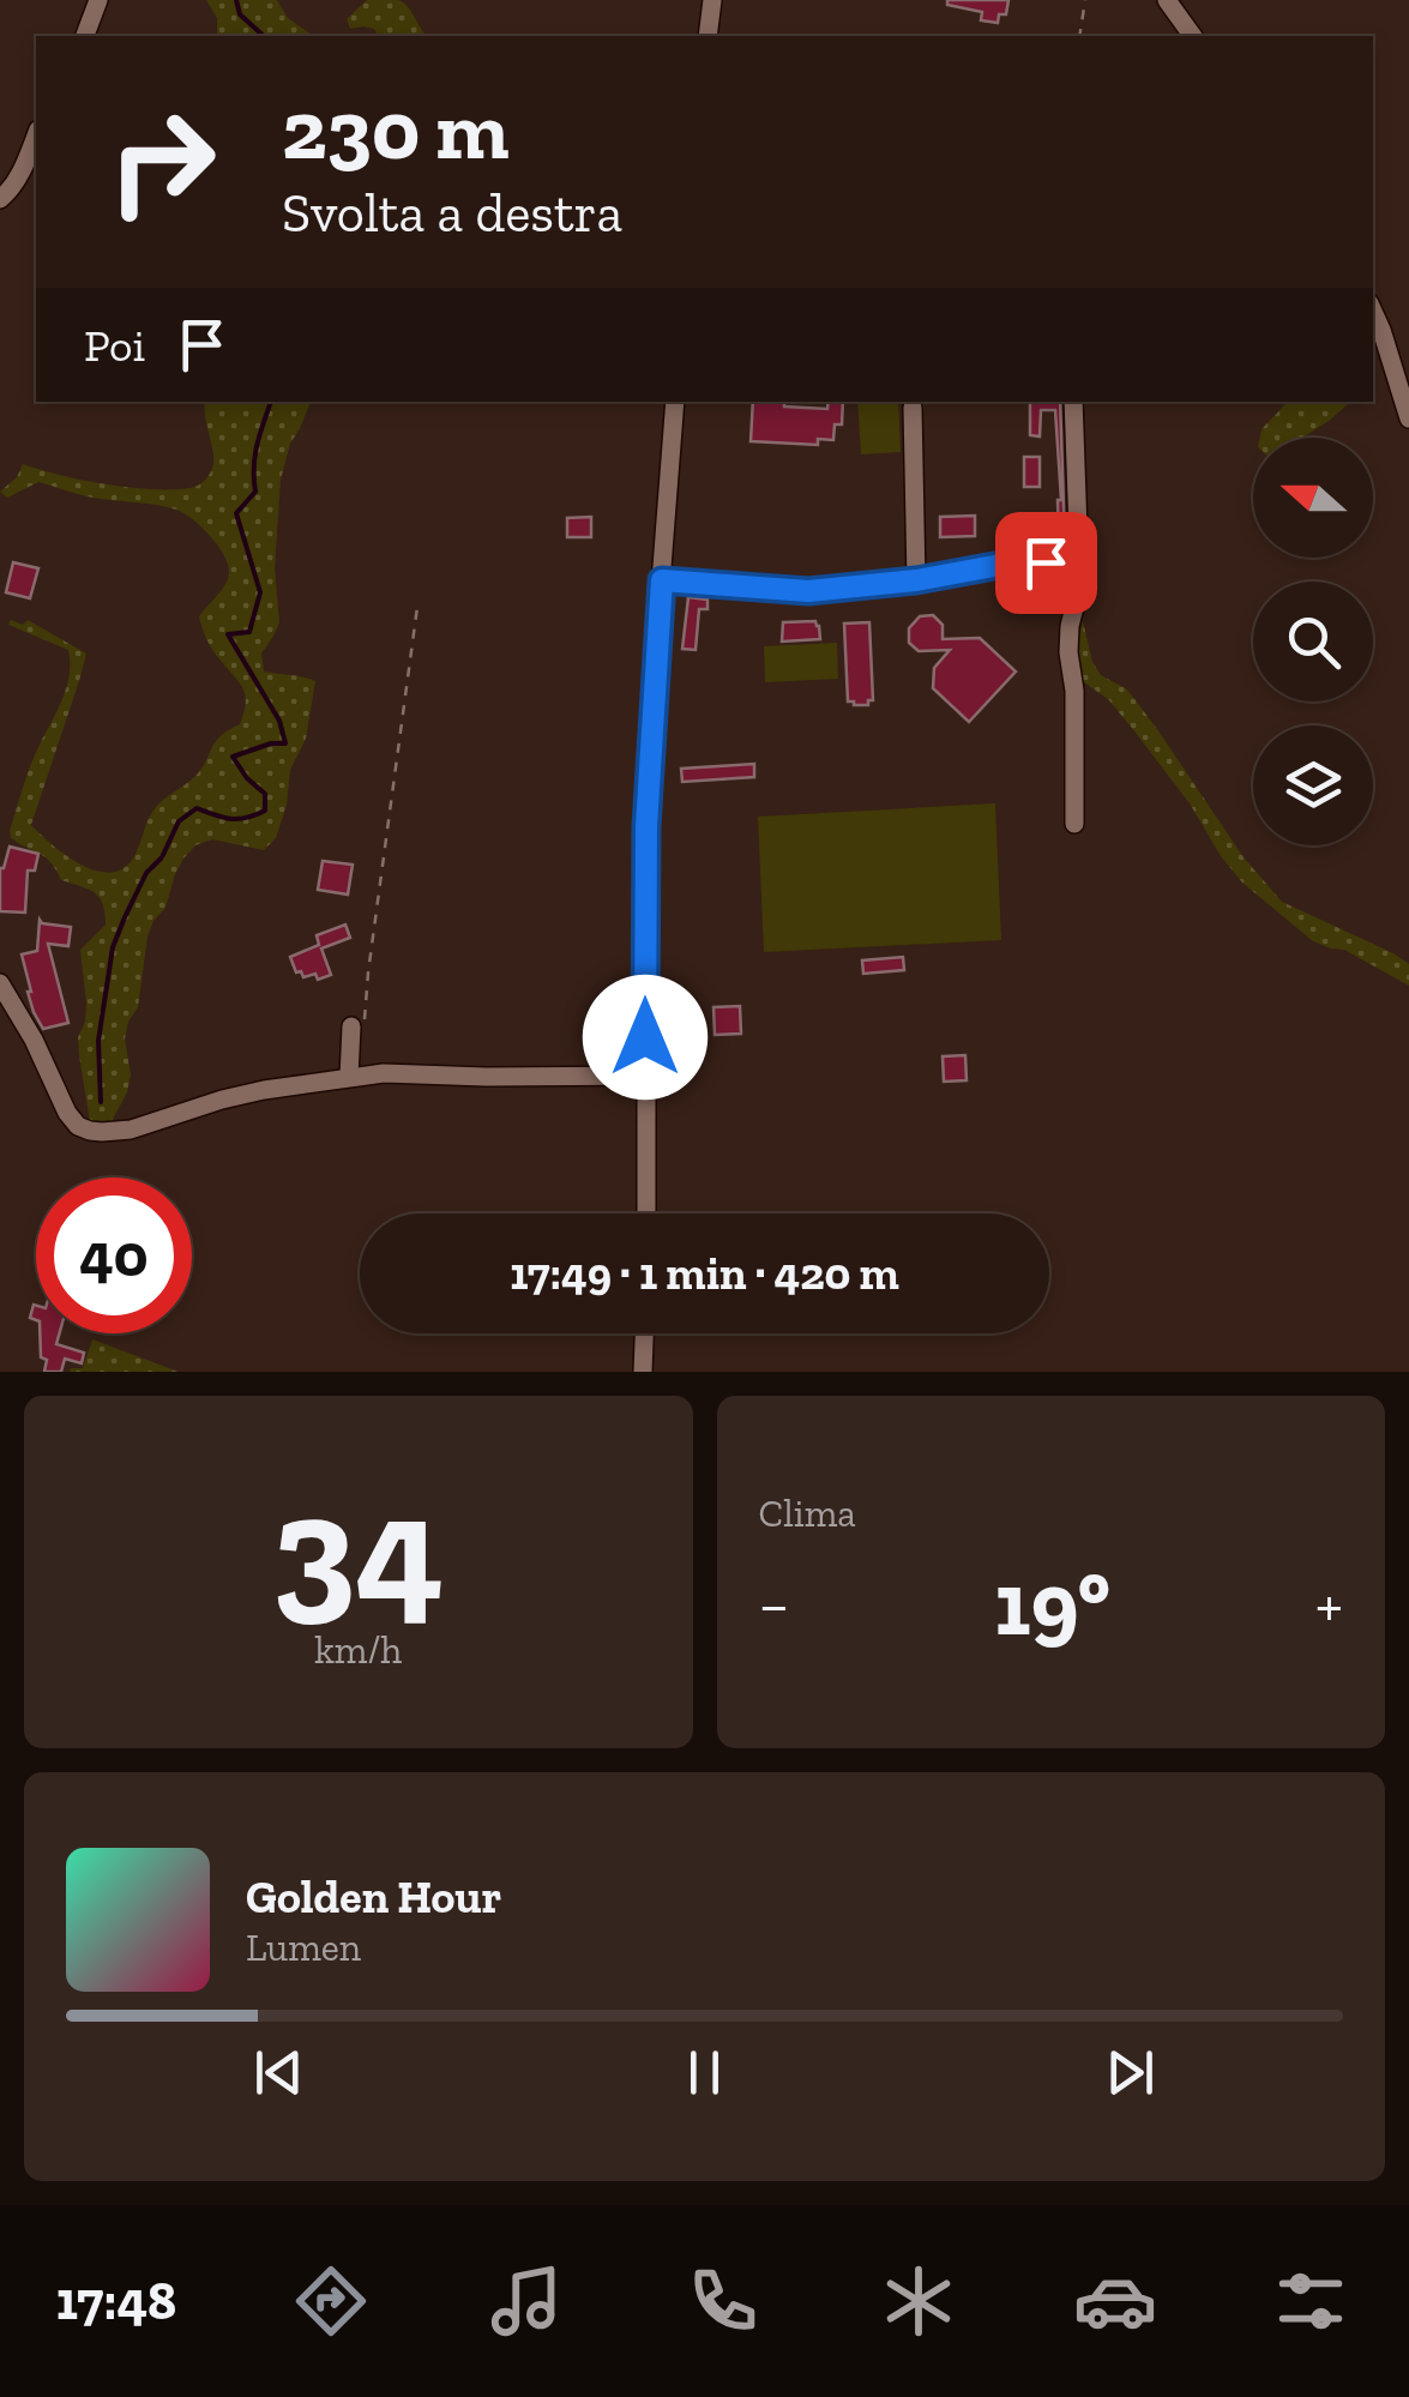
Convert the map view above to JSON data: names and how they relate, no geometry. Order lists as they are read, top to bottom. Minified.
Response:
{"north":"left","page":{"turn":["230 m","Svolta a destra"],"then":"Poi","limit":"40","trip":"17:49 · 1 min · 420 m","tile":[["34","km/h"],"Clima"],"heat":["−","19°","+"],"song":["Golden Hour","Lumen"],"tabs":"17:48"}}
